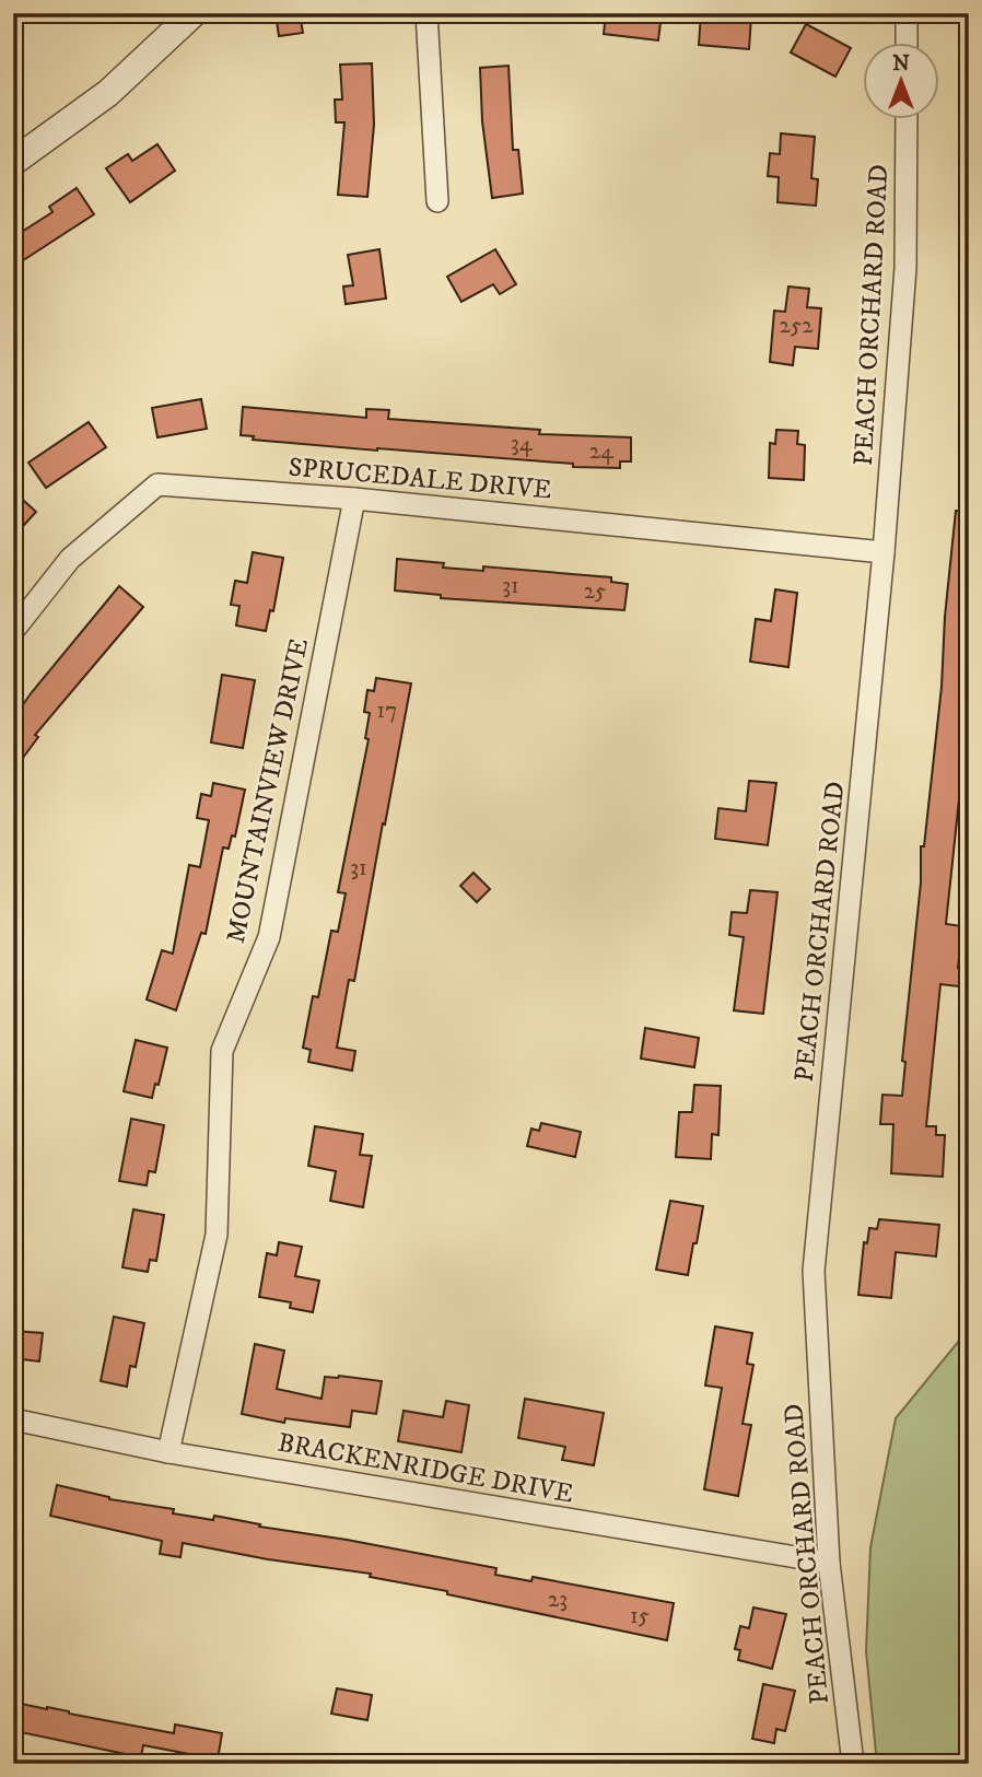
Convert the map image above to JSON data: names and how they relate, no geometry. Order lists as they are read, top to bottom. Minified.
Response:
{"streets":{"street":["PEACH ORCHARD ROAD","SPRUCEDALE DRIVE","MOUNTAINVIEW DRIVE","BRACKENRIDGE DRIVE"]},"crossings":[["PEACH ORCHARD ROAD","SPRUCEDALE DRIVE"],["PEACH ORCHARD ROAD","BRACKENRIDGE DRIVE"],["SPRUCEDALE DRIVE","MOUNTAINVIEW DRIVE"],["MOUNTAINVIEW DRIVE","BRACKENRIDGE DRIVE"]],"house_numbers":["252","34","24","31","25","17","31","23","15"],"north":"top"}
